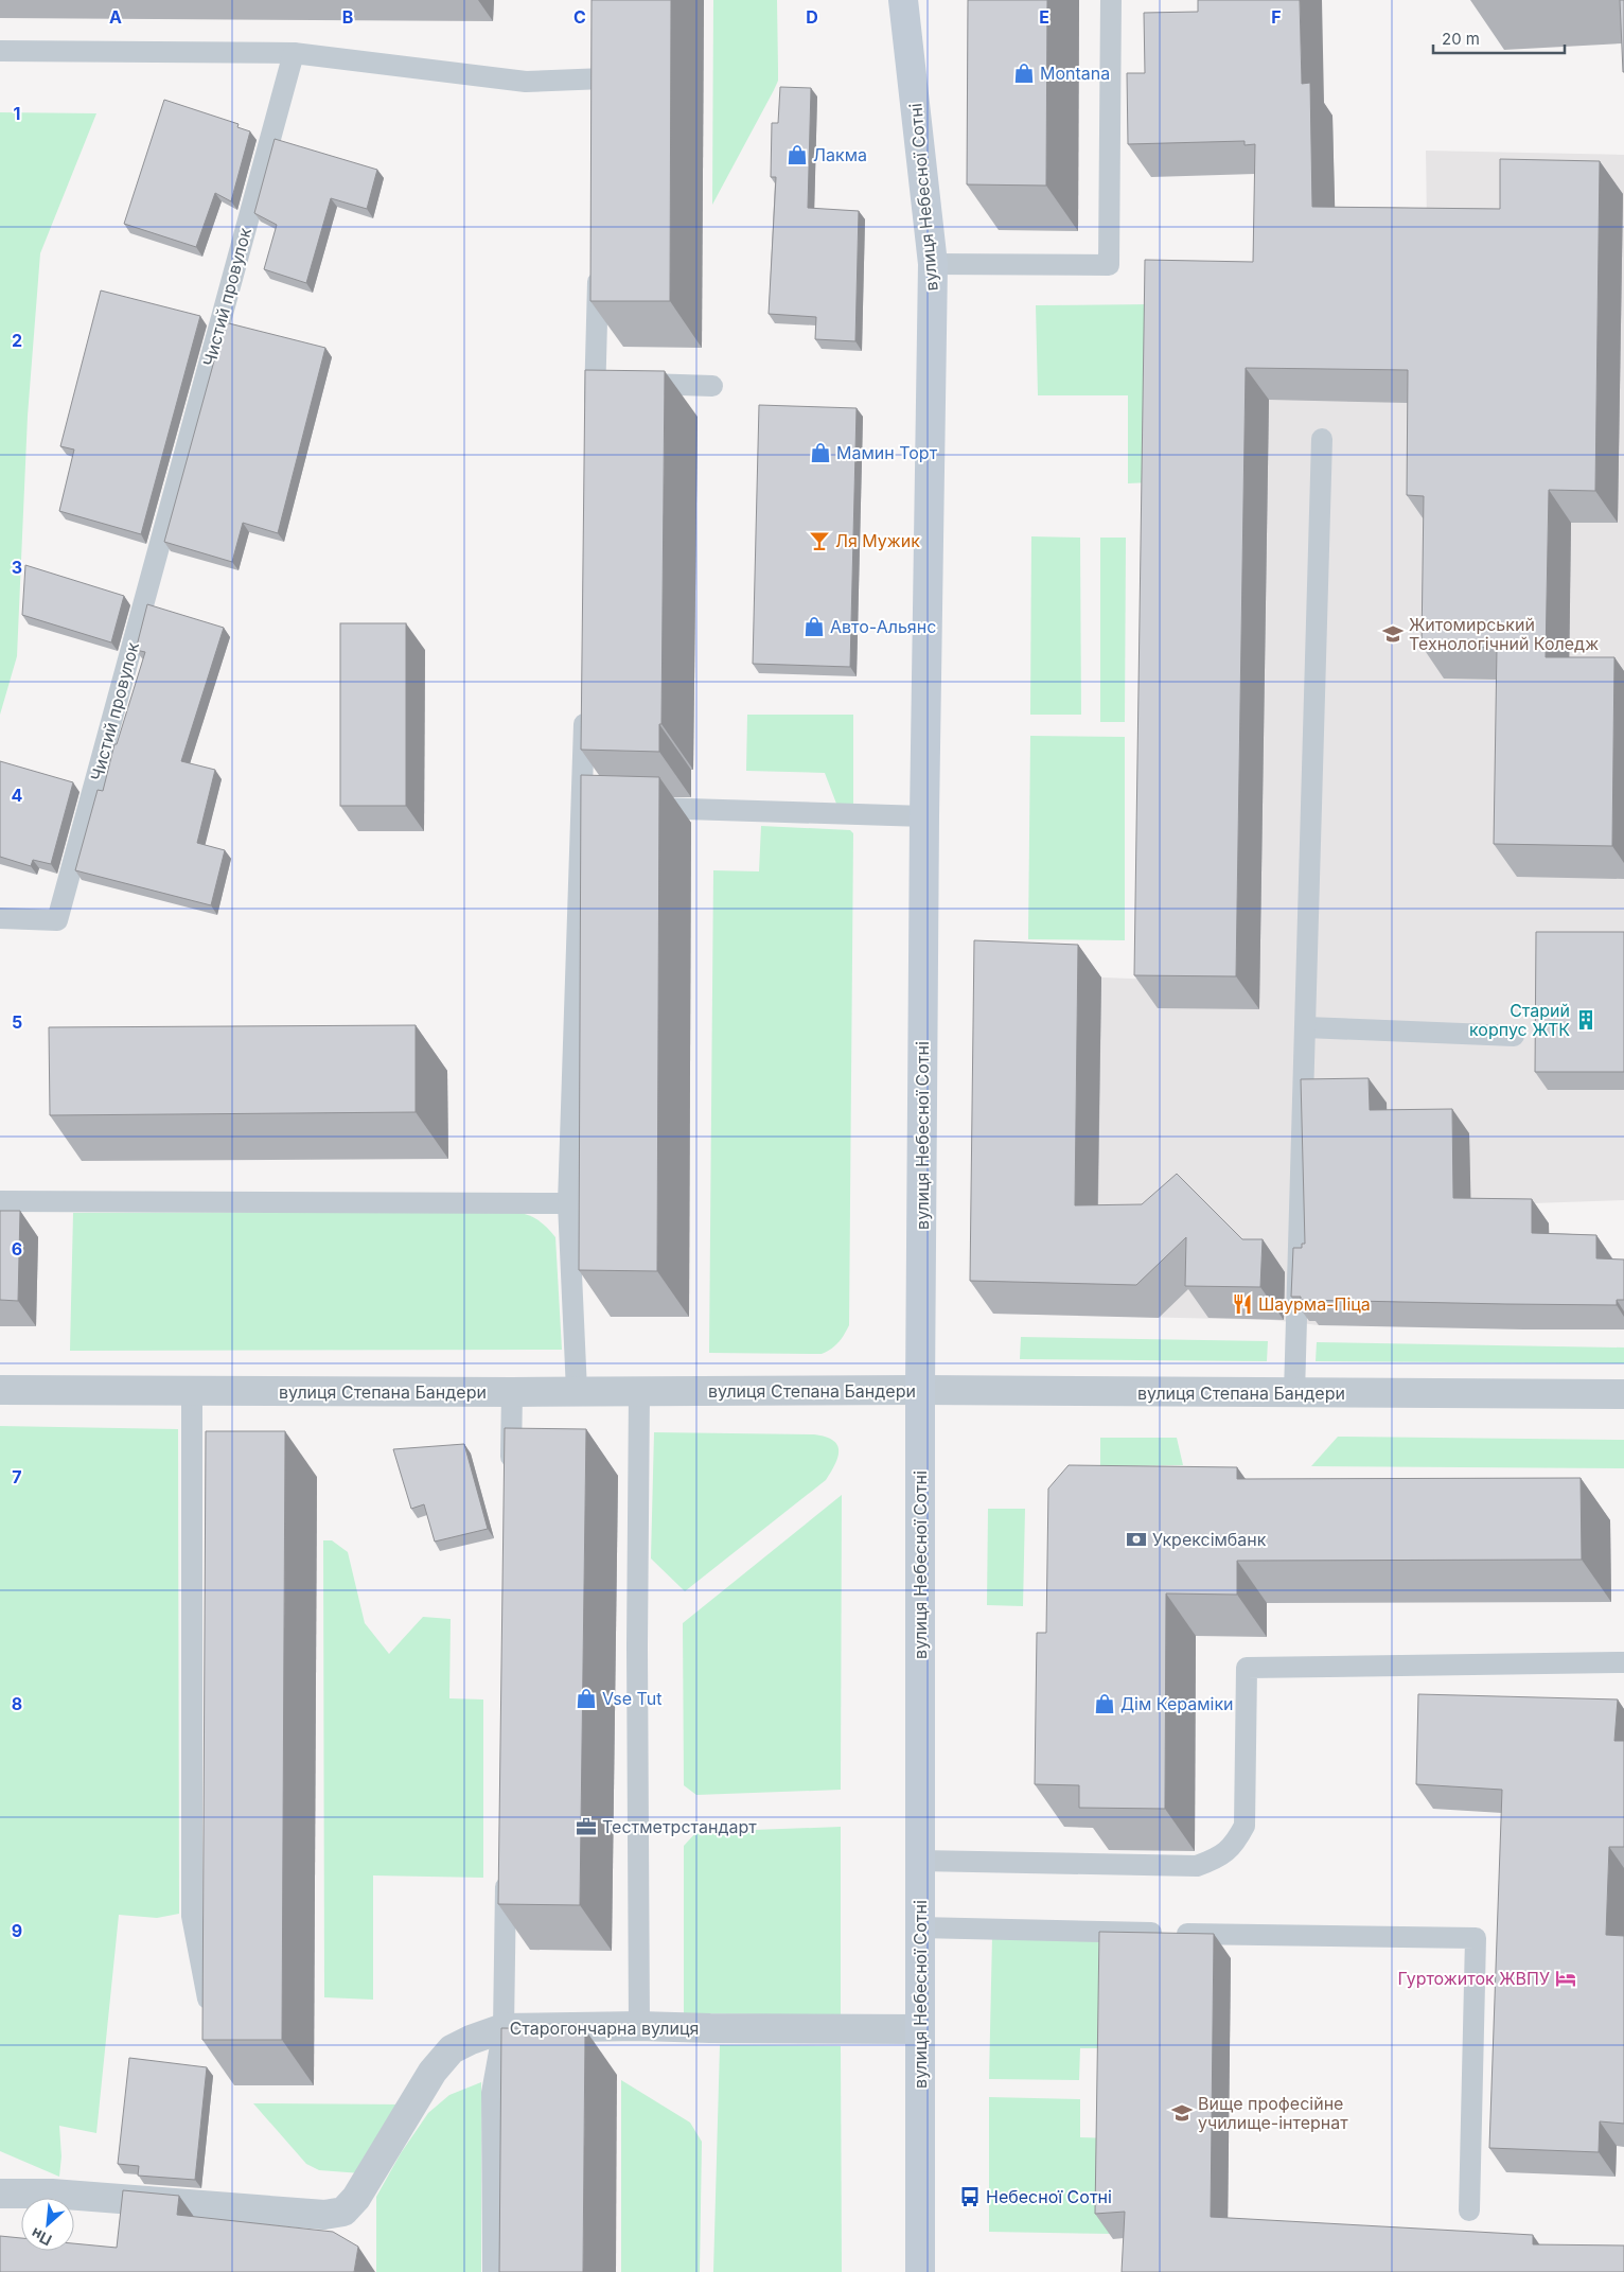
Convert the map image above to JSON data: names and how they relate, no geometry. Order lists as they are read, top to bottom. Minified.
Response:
{"streets":{"street":["вулиця Небесної Сотні","вулиця Степана Бандери","Старогончарна вулиця"],"lane":["Чистий провулок"]},"crossings":[["вулиця Небесної Сотні","вулиця Степана Бандери"],["вулиця Небесної Сотні","Старогончарна вулиця"]],"places":{"shop":["Montana","Лакма","Мамин Торт","Авто-Альянс","Vse Tut","Дім Кераміки"],"bar":["Ля Мужик"],"school or university":["Житомирський Технологічний Коледж","Вище професійне училище-інтернат"],"building":["Старий корпус ЖТК"],"restaurant":["Шаурма-Піца"],"bank":["Укрексімбанк"],"office":["Тестметрстандарт"],"hotel":["Гуртожиток ЖВПУ"],"bus stop":["Небесної Сотні"]},"scale_bar":"20 m","north":"bottom left","grid":{"columns":["A","B","C","D","E","F"],"rows":["1","2","3","4","5","6","7","8","9"]}}
